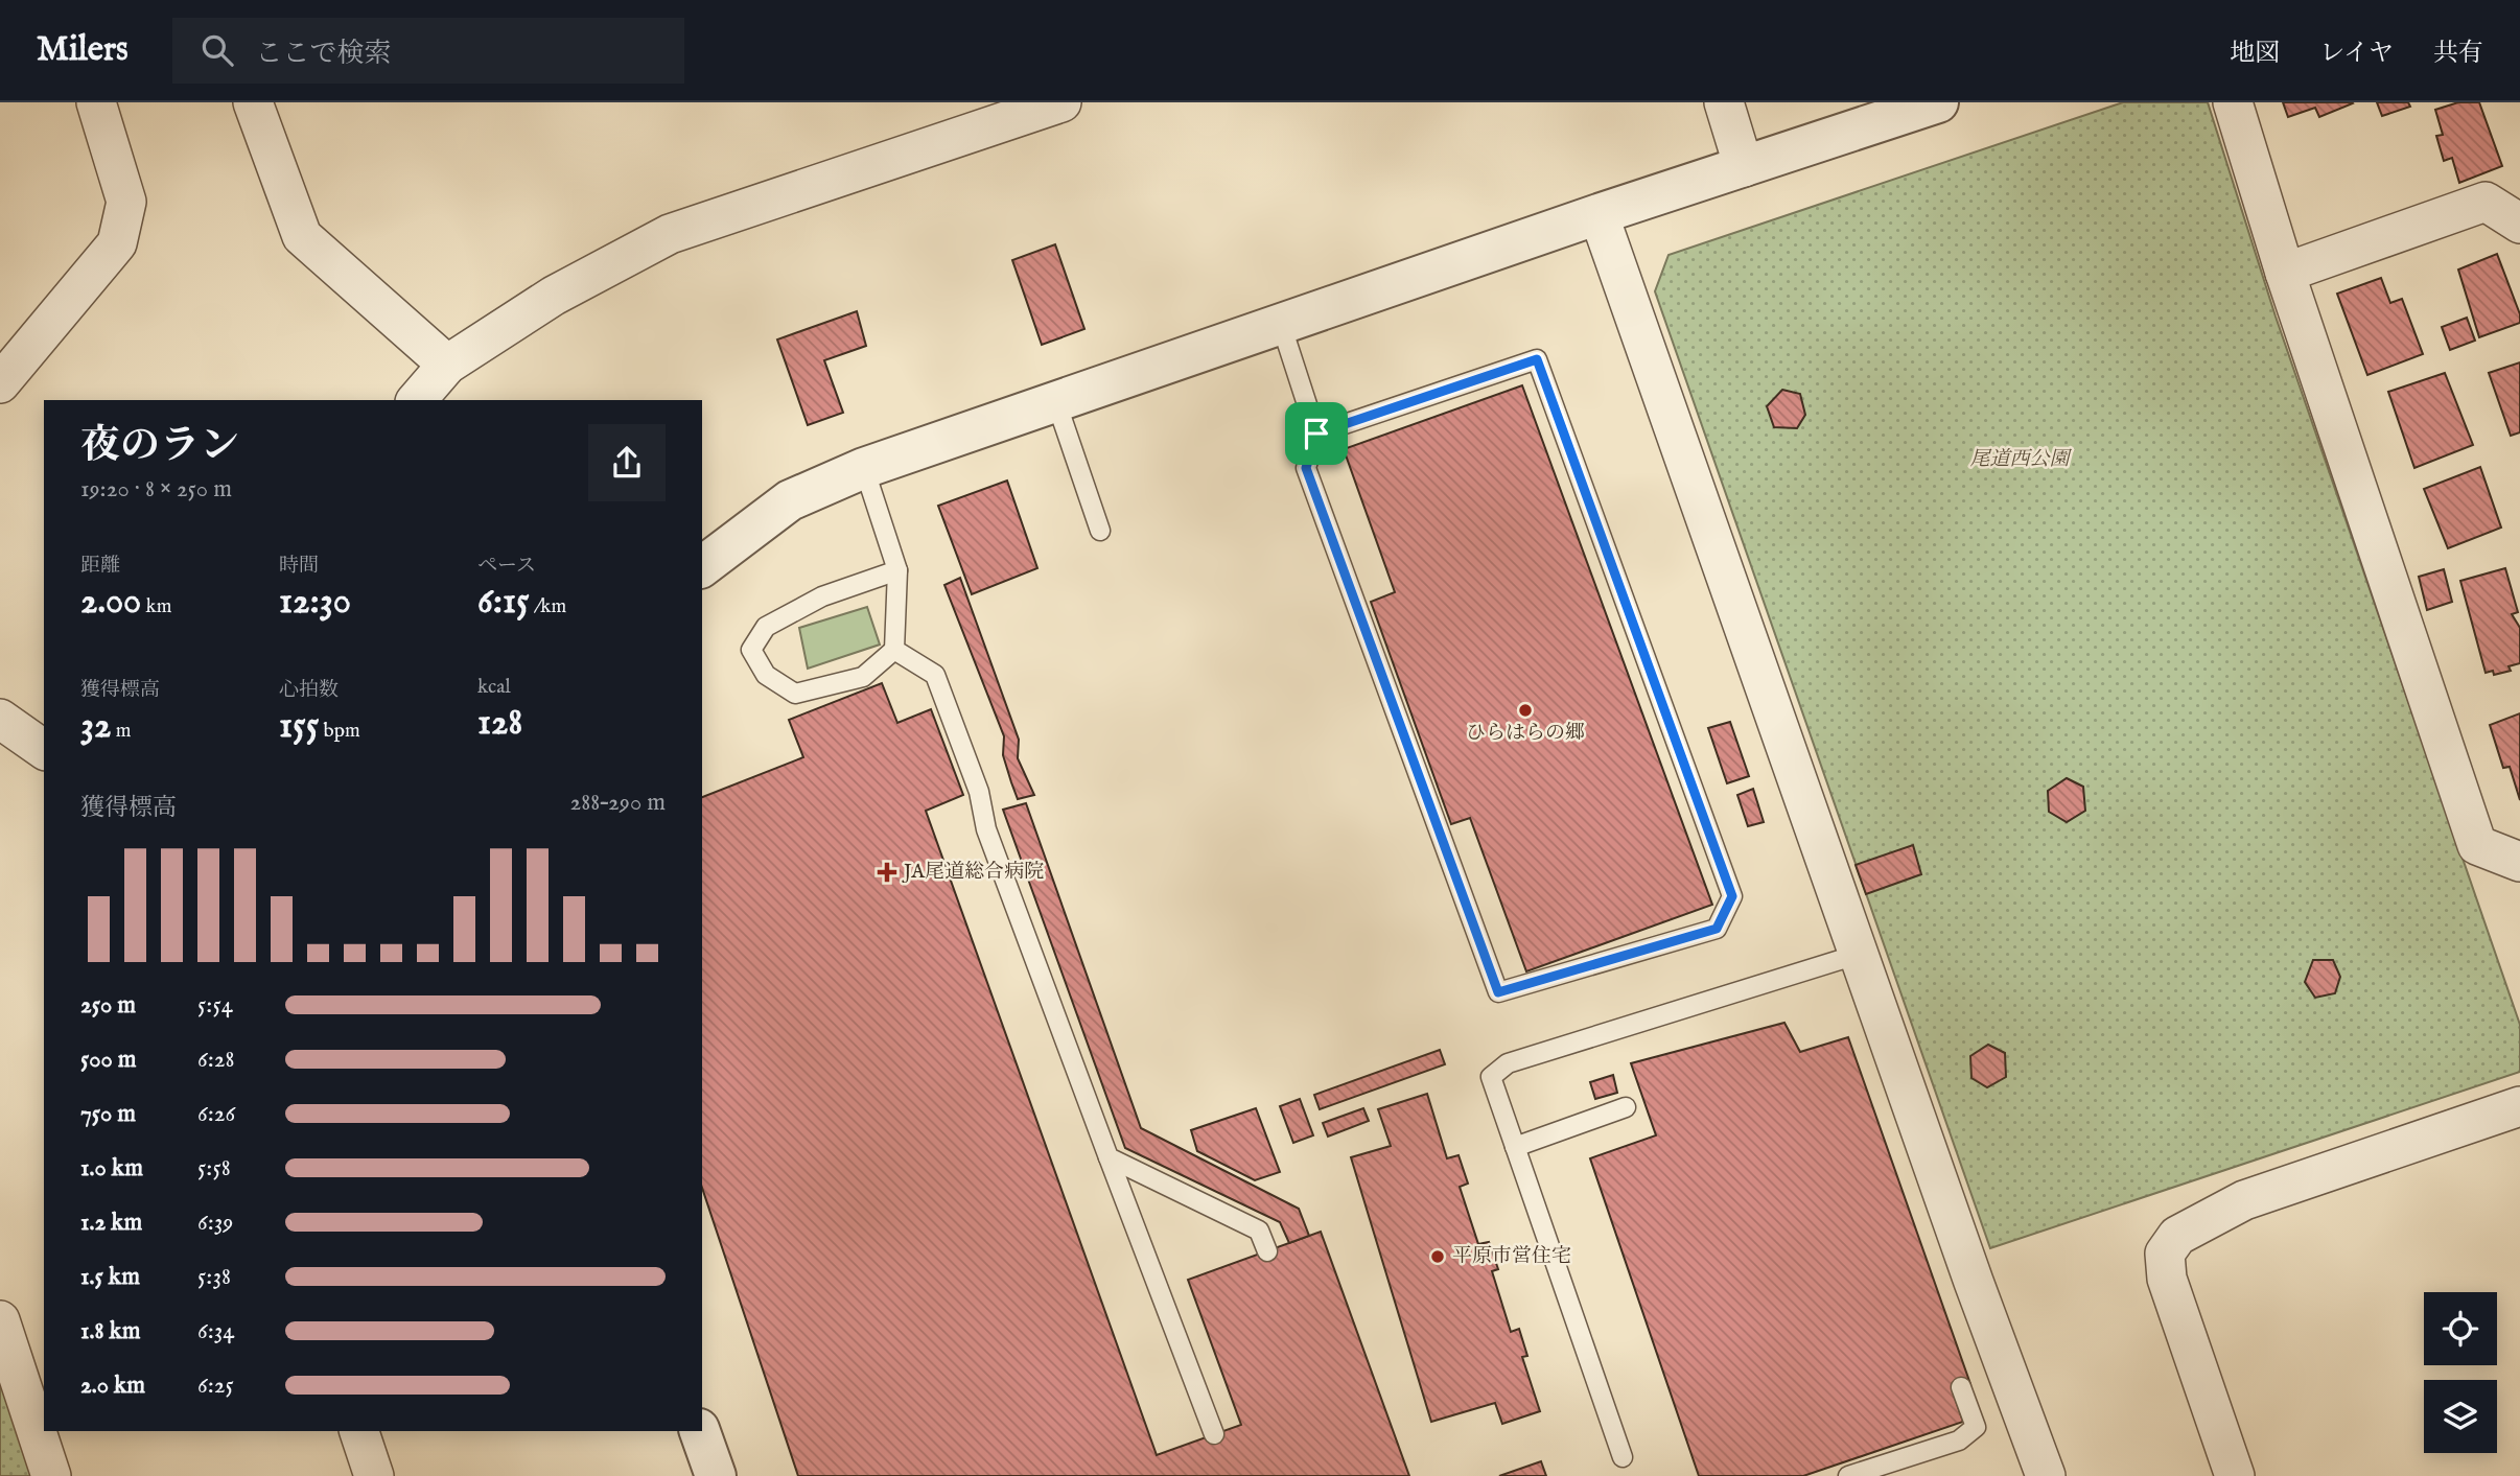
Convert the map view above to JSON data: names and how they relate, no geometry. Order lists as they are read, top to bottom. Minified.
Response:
{"parks":["尾道西公園"],"places":{"other":["ひらはらの郷","平原市営住宅"],"health":["JA尾道総合病院"]},"page":{"header":"Milers","search":"ここで検索","nav":["地図","レイヤ","共有"],"heading":["夜のラン","19:20 · 8 × 250 m"],"stats":[["距離","2.00 km"],["時間","12:30"],["ペース","6:15 /km"],["獲得標高","32 m"],["心拍数","155 bpm"],["kcal","128"]],"chart":["獲得標高","288–290 m"],"list":[{"name":"250 m","note":"5:54"},{"name":"500 m","note":"6:28"},{"name":"750 m","note":"6:26"},{"name":"1.0 km","note":"5:58"},{"name":"1.2 km","note":"6:39"},{"name":"1.5 km","note":"5:38"},{"name":"1.8 km","note":"6:34"},{"name":"2.0 km","note":"6:25"}]}}
